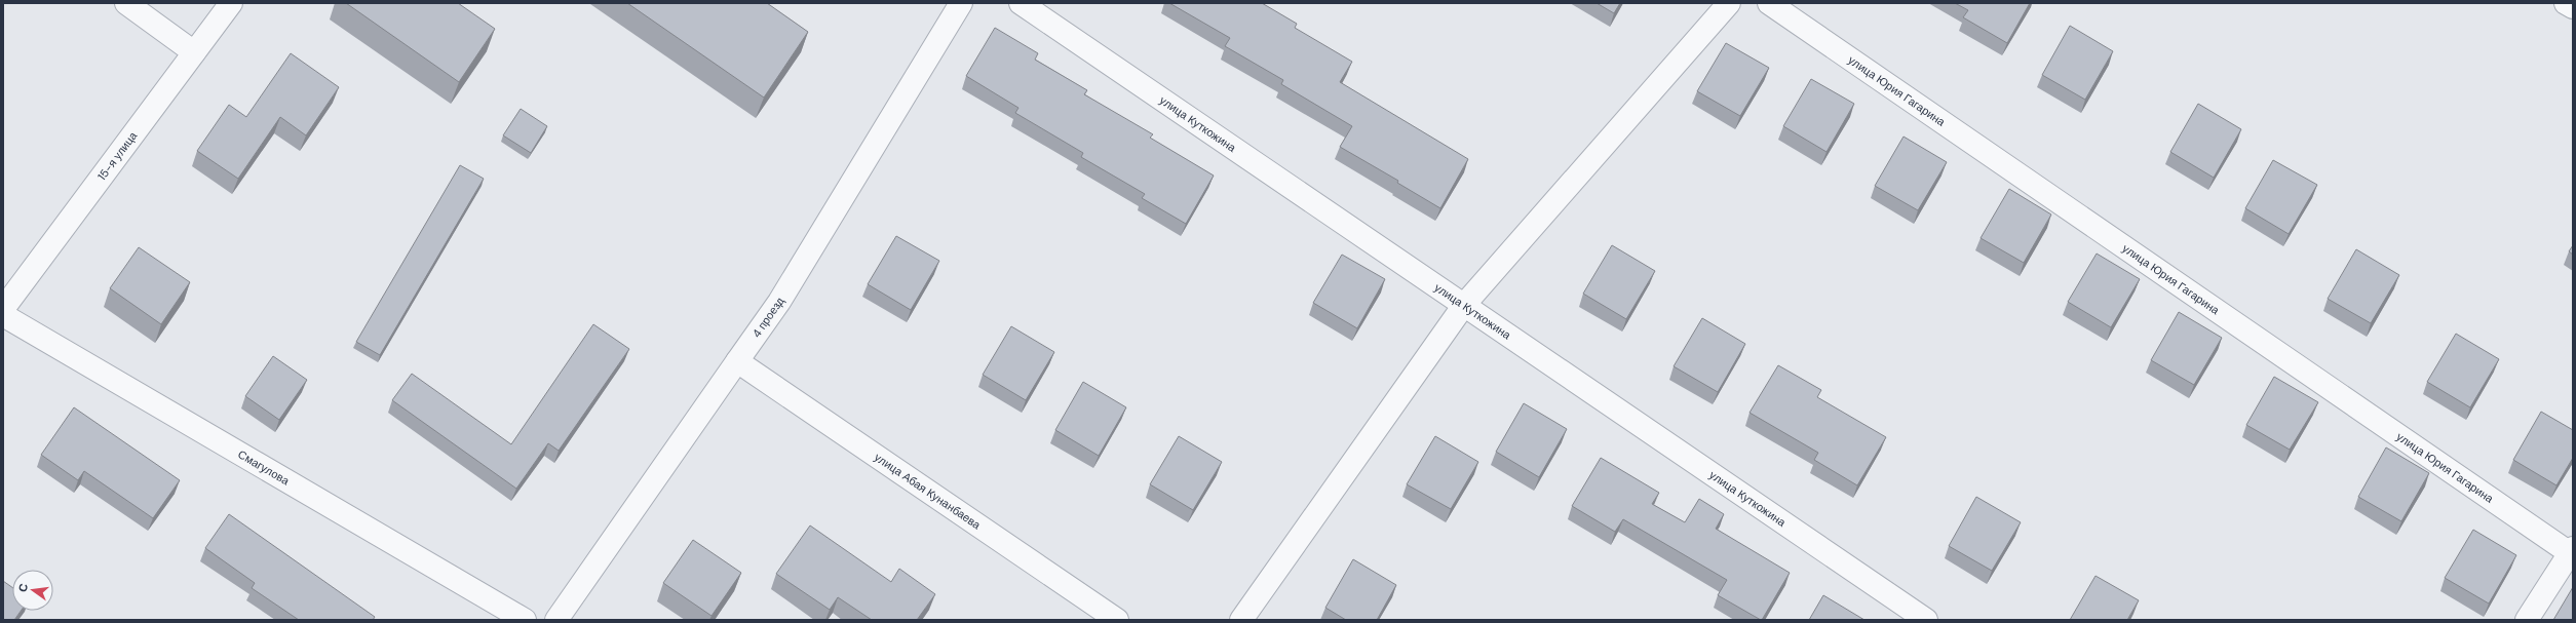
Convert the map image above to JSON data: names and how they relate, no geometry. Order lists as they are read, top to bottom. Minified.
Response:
{"streets":{"street":["улица Юрия Гагарина","улица Куткожина","15-я улица","4 проезд","Смагулова","улица Абая Кунанбаева"]},"crossings":[["4 проезд","улица Абая Кунанбаева"]],"north":"left"}
